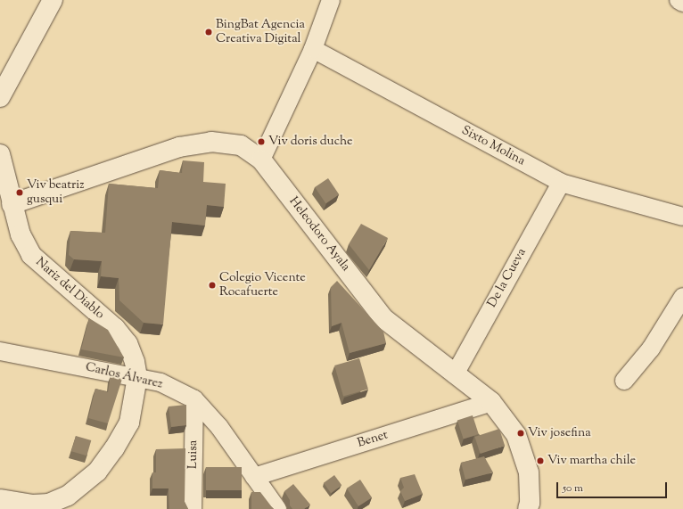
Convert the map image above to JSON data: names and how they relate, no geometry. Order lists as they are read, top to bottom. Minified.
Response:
{"streets":{"street":["Sixto Molina","Heleodoro Ayala","De la Cueva","Nariz del Diablo","Carlos Álvarez","Benet","Luisa"]},"crossings":[["Sixto Molina","De la Cueva"],["Heleodoro Ayala","De la Cueva"],["Heleodoro Ayala","Nariz del Diablo"],["Heleodoro Ayala","Benet"],["Nariz del Diablo","Carlos Álvarez"],["Carlos Álvarez","Benet"],["Carlos Álvarez","Luisa"]],"places":["BingBat Agencia Creativa Digital","Viv doris duche","Viv beatriz gusqui","Colegio Vicente Rocafuerte","Viv josefina","Viv martha chile"],"scale_bar":"50 m"}
